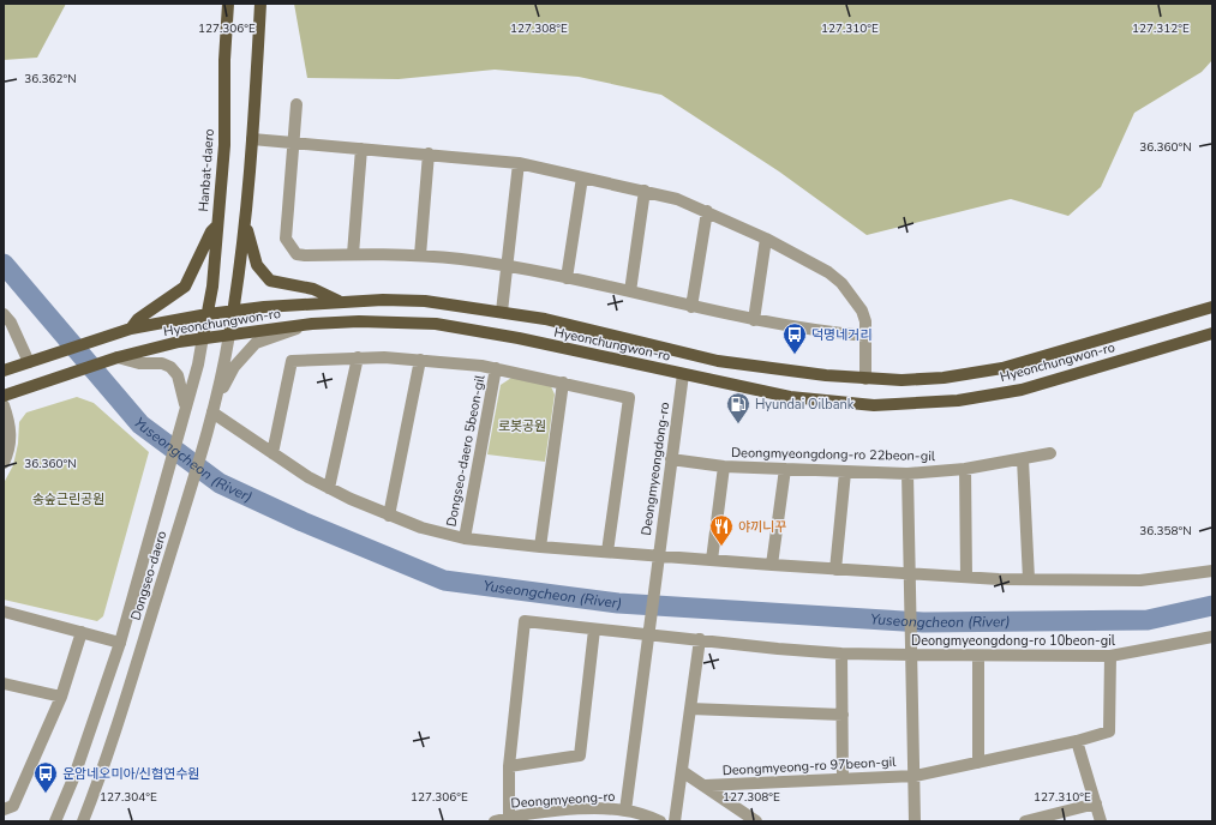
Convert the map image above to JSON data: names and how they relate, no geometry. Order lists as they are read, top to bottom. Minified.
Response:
{"streets":{"main road":["Hanbat-daero","Hyeonchungwon-ro"],"street":["Dongseo-daero 5beon-gil","Deongmyeongdong-ro 22beon-gil","Deongmyeongdong-ro","Dongseo-daero","Deongmyeongdong-ro 10beon-gil","Deongmyeong-ro 97beon-gil","Deongmyeong-ro"]},"crossings":[["Hanbat-daero","Hyeonchungwon-ro"],["Hanbat-daero","Dongseo-daero"],["Hyeonchungwon-ro","Deongmyeongdong-ro"],["Hyeonchungwon-ro","Dongseo-daero"],["Dongseo-daero 5beon-gil","Deongmyeongdong-ro"],["Dongseo-daero 5beon-gil","Dongseo-daero"],["Dongseo-daero 5beon-gil","Deongmyeong-ro 97beon-gil"],["Deongmyeongdong-ro 22beon-gil","Deongmyeongdong-ro"],["Deongmyeongdong-ro","Deongmyeongdong-ro 10beon-gil"],["Deongmyeongdong-ro 10beon-gil","Deongmyeong-ro 97beon-gil"]],"water":["Yuseongcheon (River)"],"parks":["로봇공원","송숲근린공원"],"places":{"bus stop":["덕명네거리","운암네오미아/신협연수원"],"fuel station":["Hyundai Oilbank"],"restaurant":["야끼니꾸"]},"coordinates":["127.306°E","127.308°E","127.310°E","127.312°E","36.362°N","36.360°N","36.358°N","127.304°E"]}
